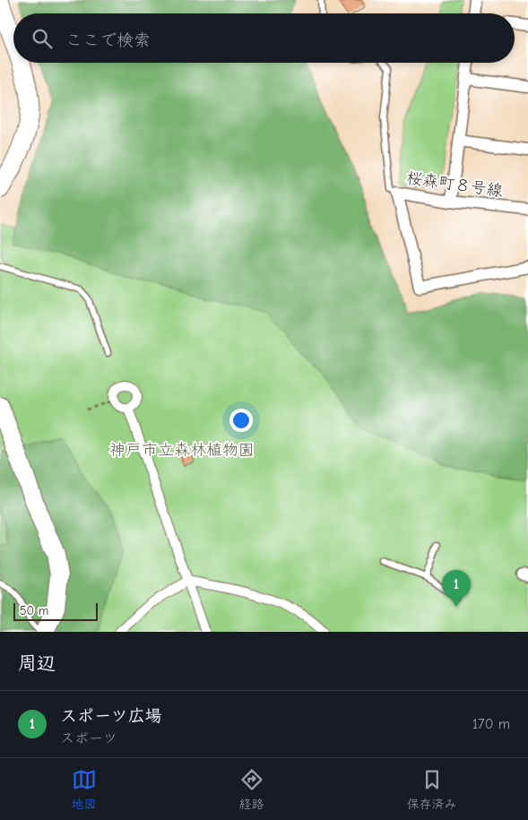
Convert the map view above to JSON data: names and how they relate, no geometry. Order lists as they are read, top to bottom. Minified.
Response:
{"streets":{"street":["桜森町８号線"]},"parks":["神戸市立森林植物園"],"scale_bar":"50 m","page":{"search":"ここで検索","pins":"1","scale":"50 m","heading":"周辺","list":[{"mark":"1","name":"スポーツ広場","note":"スポーツ","value":"170 m"}],"nav":["地図","経路","保存済み"]}}
